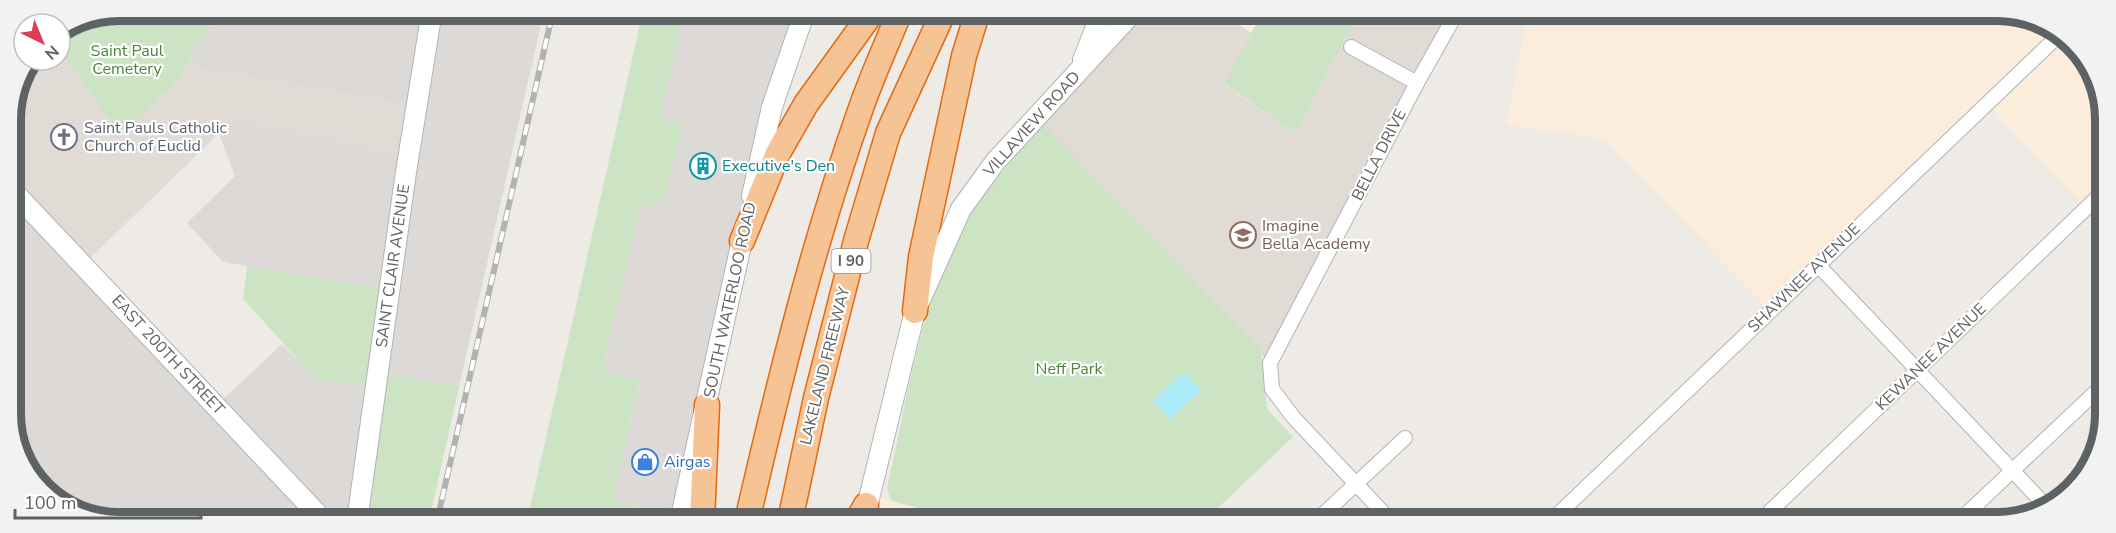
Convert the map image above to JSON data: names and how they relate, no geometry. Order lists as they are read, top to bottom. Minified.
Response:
{"streets":{"highway":["I 90","LAKELAND FREEWAY"],"street":["VILLAVIEW ROAD","BELLA DRIVE","SAINT CLAIR AVENUE","SHAWNEE AVENUE","SOUTH WATERLOO ROAD","EAST 200TH STREET","KEWANEE AVENUE"]},"parks":["Saint Paul Cemetery","Neff Park"],"places":{"church":["Saint Pauls Catholic Church of Euclid"],"building":["Executive's Den"],"school or university":["Imagine Bella Academy"],"shop":["Airgas"]},"scale_bar":"100 m","north":"bottom right"}
